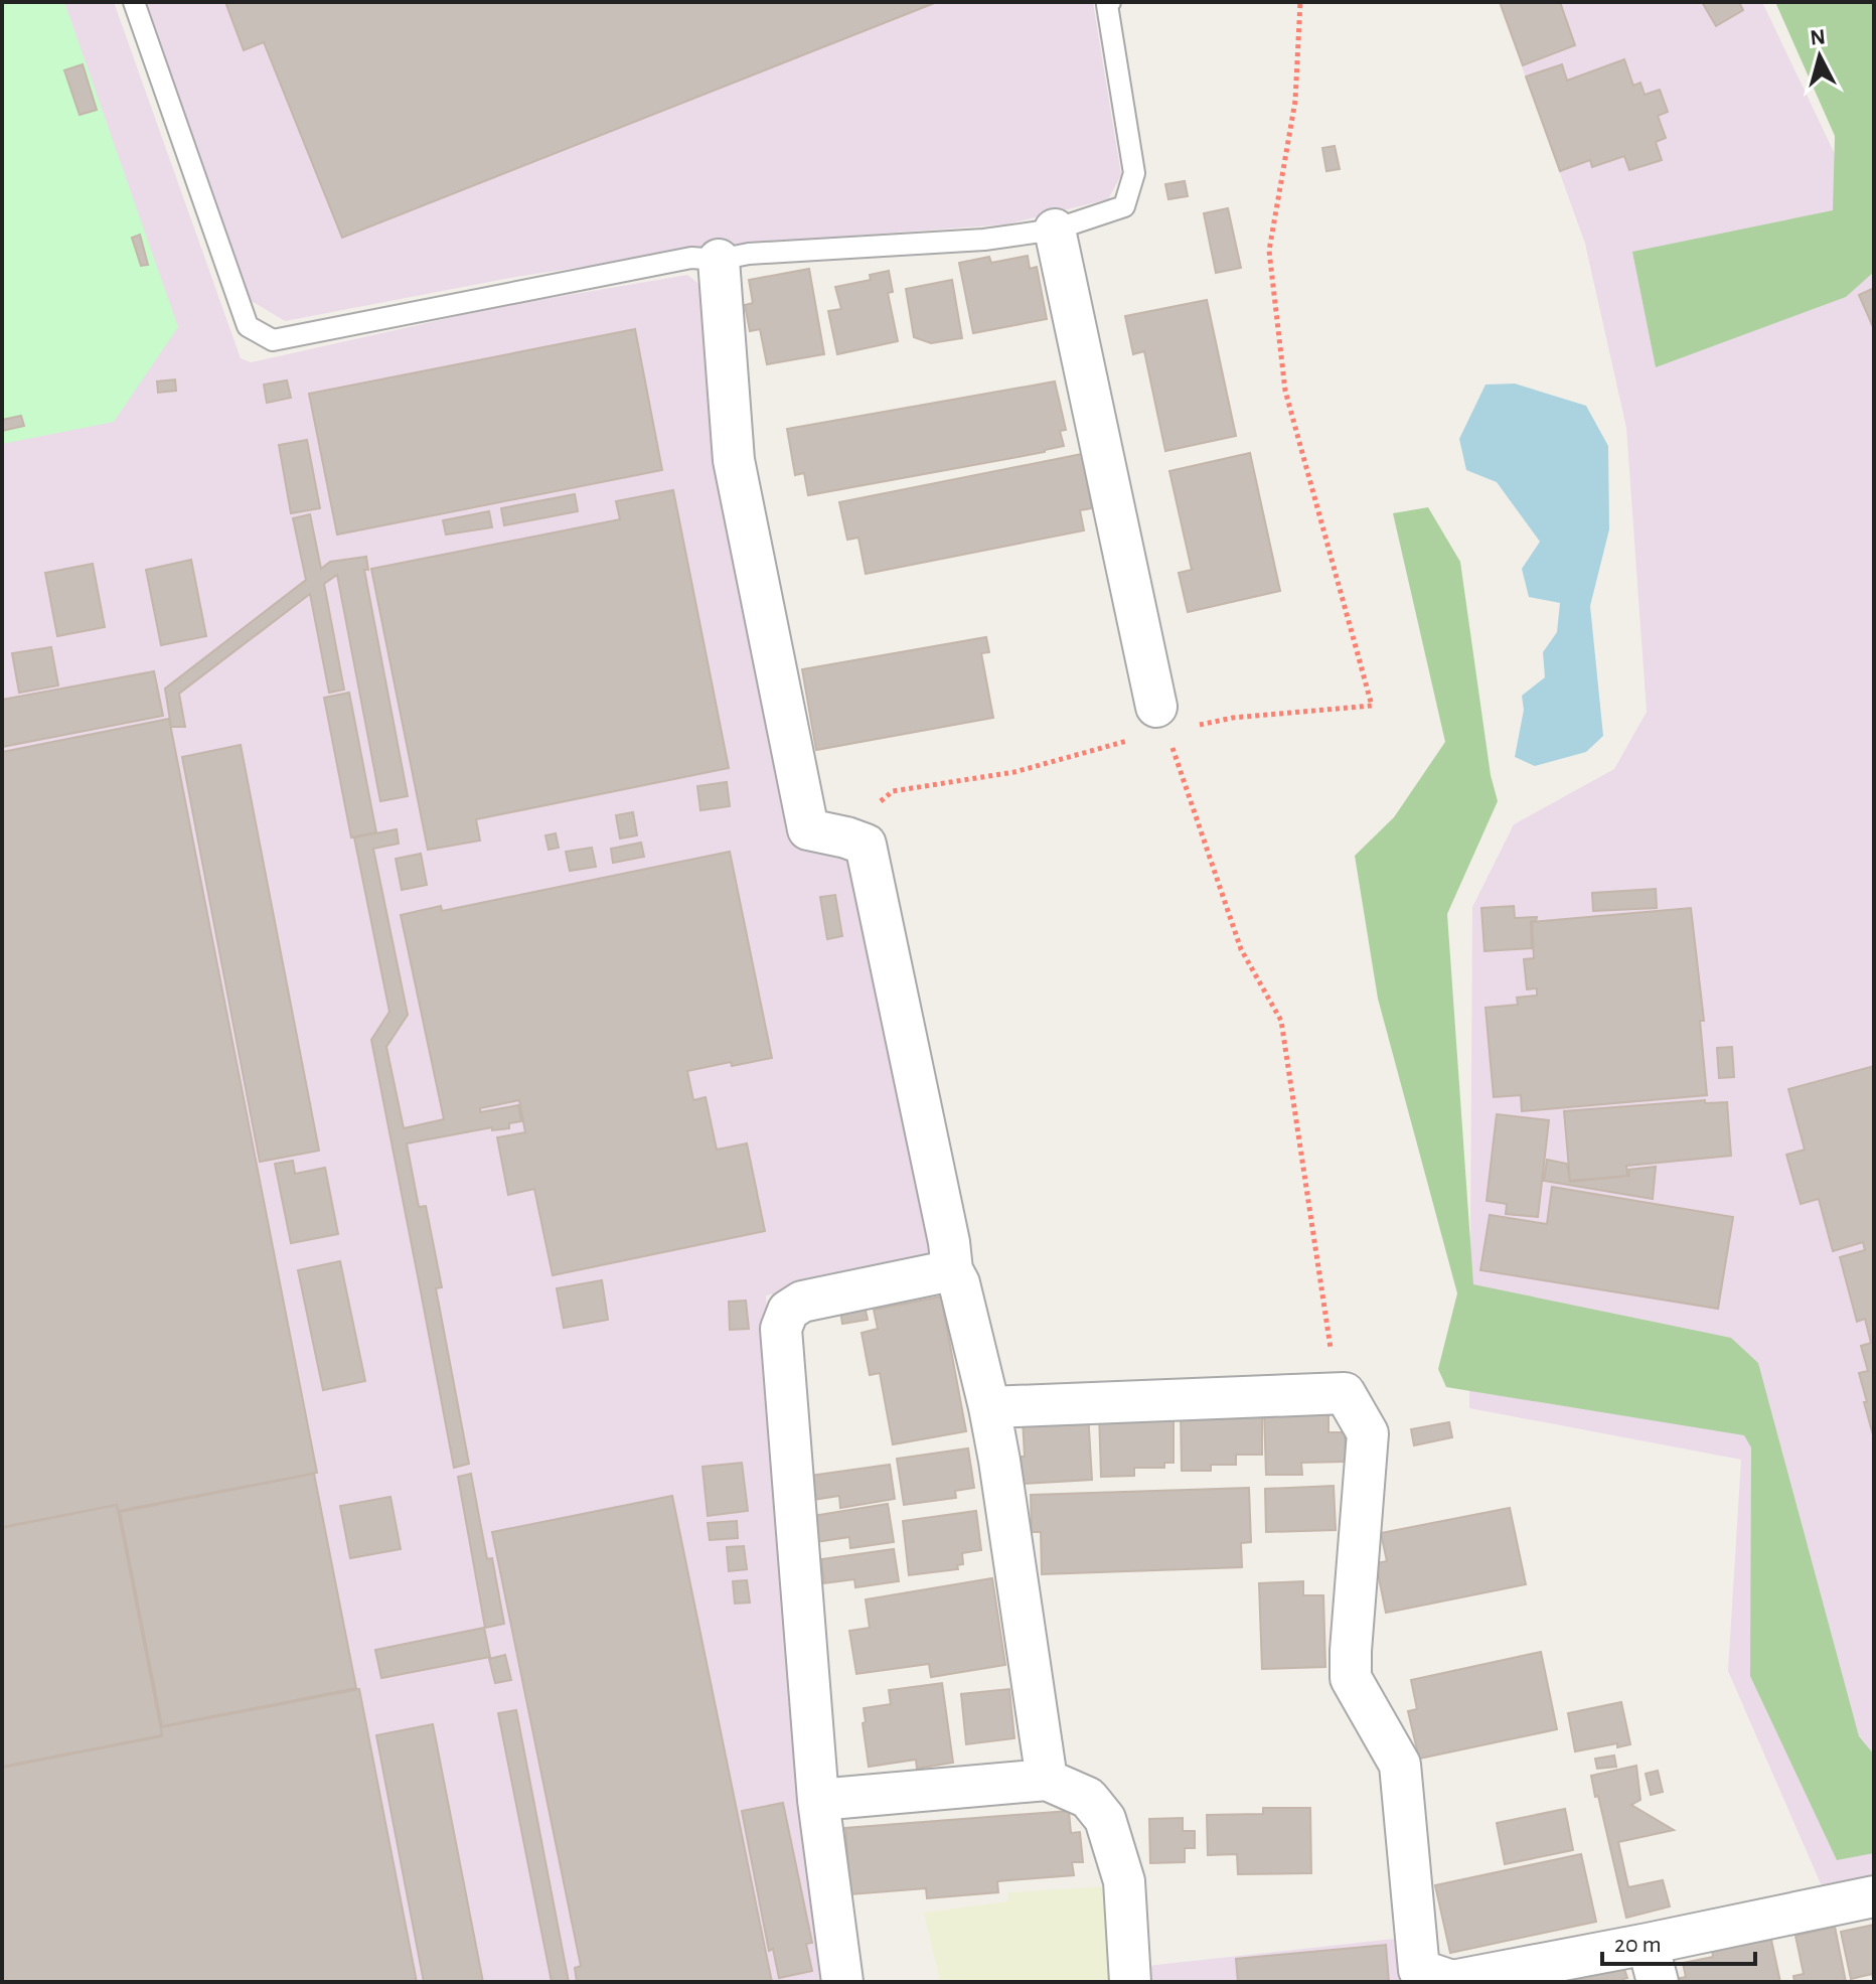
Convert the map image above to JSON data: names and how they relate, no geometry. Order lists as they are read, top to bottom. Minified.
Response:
{"scale_bar":"20 m","north":"top"}
